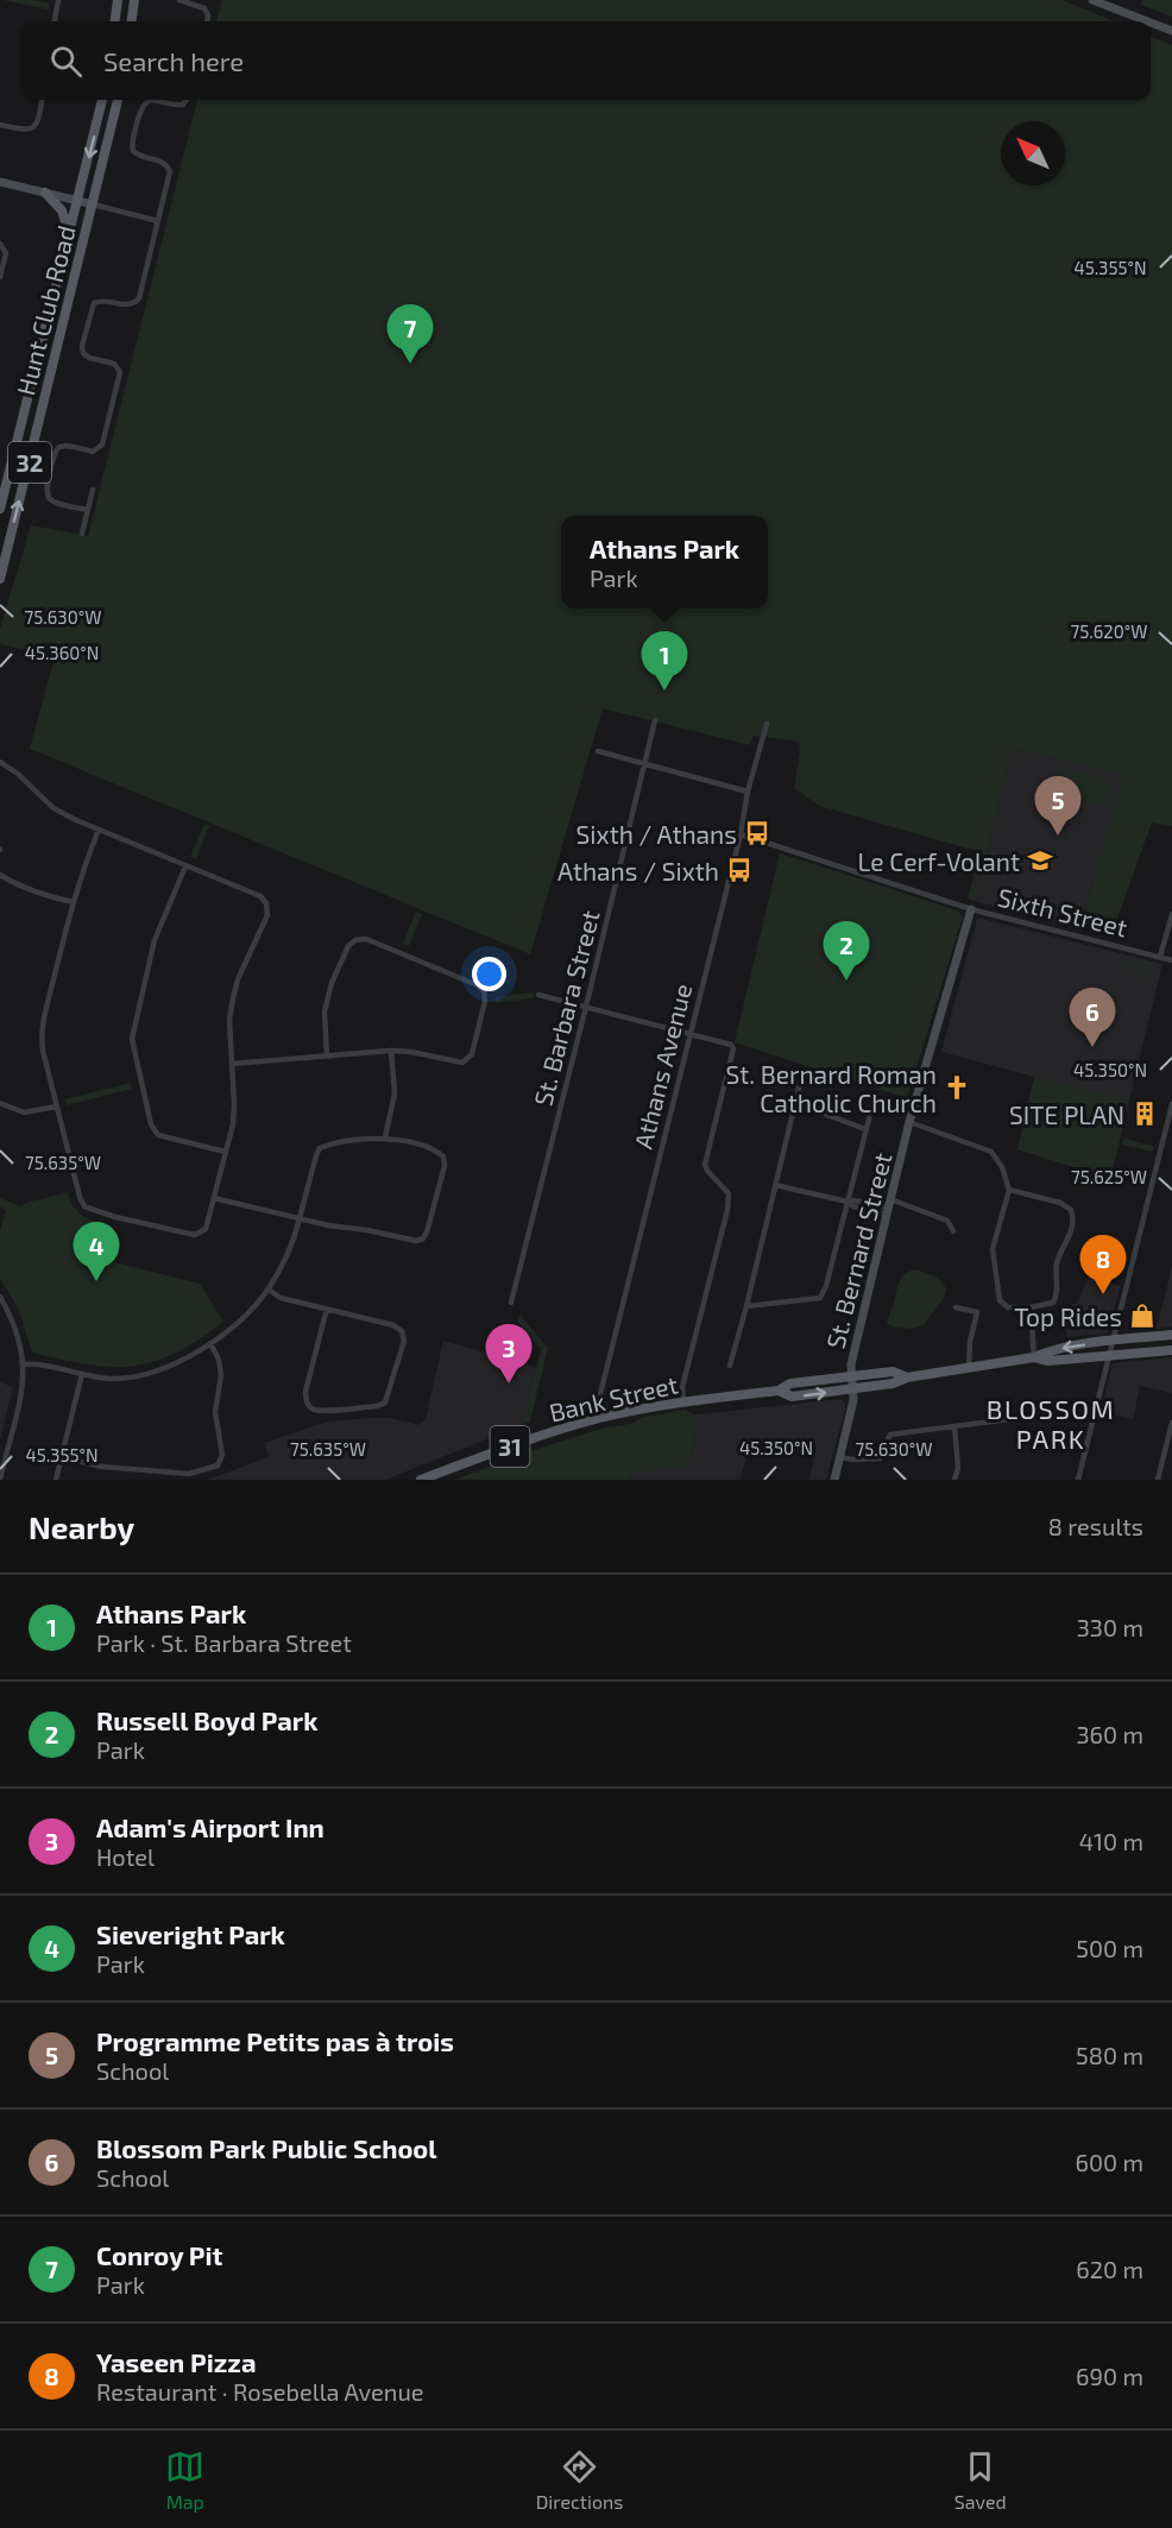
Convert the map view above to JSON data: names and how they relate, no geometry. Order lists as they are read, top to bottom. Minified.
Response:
{"streets":{"main road":["Hunt Club Road","32","Bank Street","31"],"street":["Sixth Street","St. Barbara Street","Athans Avenue","St. Bernard Street"]},"crossings":[["Sixth Street","Athans Avenue"],["Sixth Street","St. Bernard Street"],["Athans Avenue","Bank Street"],["St. Bernard Street","Bank Street"]],"districts":["BLOSSOM PARK"],"places":{"bus stop":["Sixth / Athans","Athans / Sixth"],"school or university":["Le Cerf-Volant"],"church":["St. Bernard Roman Catholic Church"],"building":["SITE PLAN"],"shop":["Top Rides"]},"north":"top left","page":{"search":"Search here","pins":["7","1","5","2","6","4","8","3"],"popup":["Athans Park","Park"],"heading":["Nearby","8 results"],"list":[{"mark":"1","name":"Athans Park","note":"Park · St. Barbara Street","value":"330 m"},{"mark":"2","name":"Russell Boyd Park","note":"Park","value":"360 m"},{"mark":"3","name":"Adam's Airport Inn","note":"Hotel","value":"410 m"},{"mark":"4","name":"Sieveright Park","note":"Park","value":"500 m"},{"mark":"5","name":"Programme Petits pas à trois","note":"School","value":"580 m"},{"mark":"6","name":"Blossom Park Public School","note":"School","value":"600 m"},{"mark":"7","name":"Conroy Pit","note":"Park","value":"620 m"},{"mark":"8","name":"Yaseen Pizza","note":"Restaurant · Rosebella Avenue","value":"690 m"}],"nav":["Map","Directions","Saved"]},"coordinates":["45.355°N","75.630°W","75.620°W","45.360°N","45.350°N","75.635°W","75.625°W"]}
